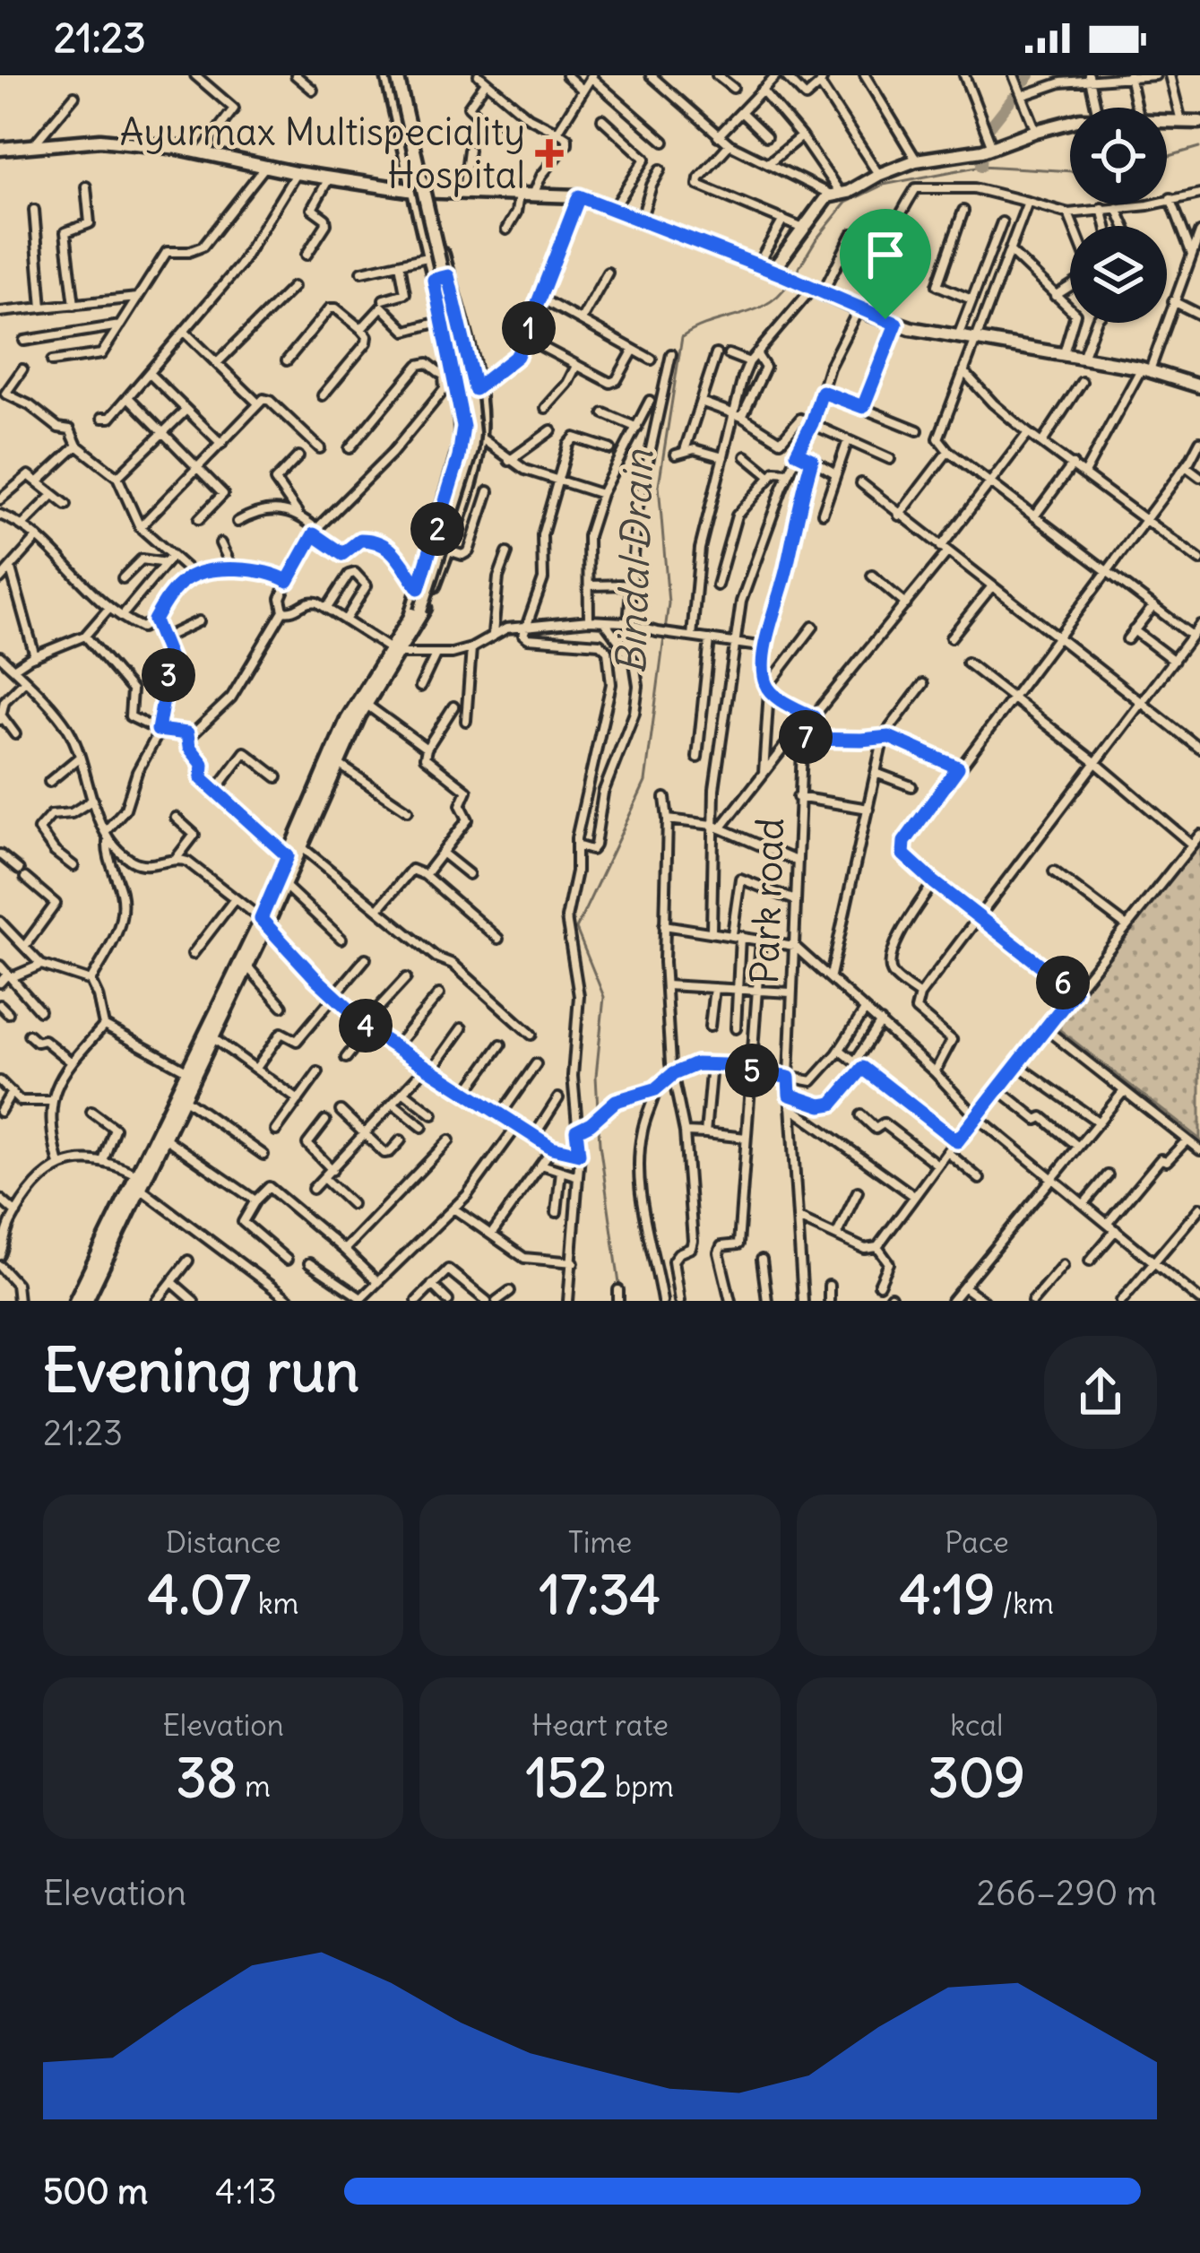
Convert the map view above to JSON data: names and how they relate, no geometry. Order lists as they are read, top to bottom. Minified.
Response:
{"streets":{"street":["Park road"]},"water":["Bindal Drain"],"places":{"health":["Ayurmax Multispeciality Hospital"]},"page":{"status":"21:23","pins":["1","2","3","7","6","4","5"],"heading":["Evening run","21:23"],"stats":[["Distance","4.07 km"],["Time","17:34"],["Pace","4:19 /km"],["Elevation","38 m"],["Heart rate","152 bpm"],["kcal","309"]],"chart":["Elevation","266–290 m"],"list":[{"name":"500 m","note":"4:13"}]}}
